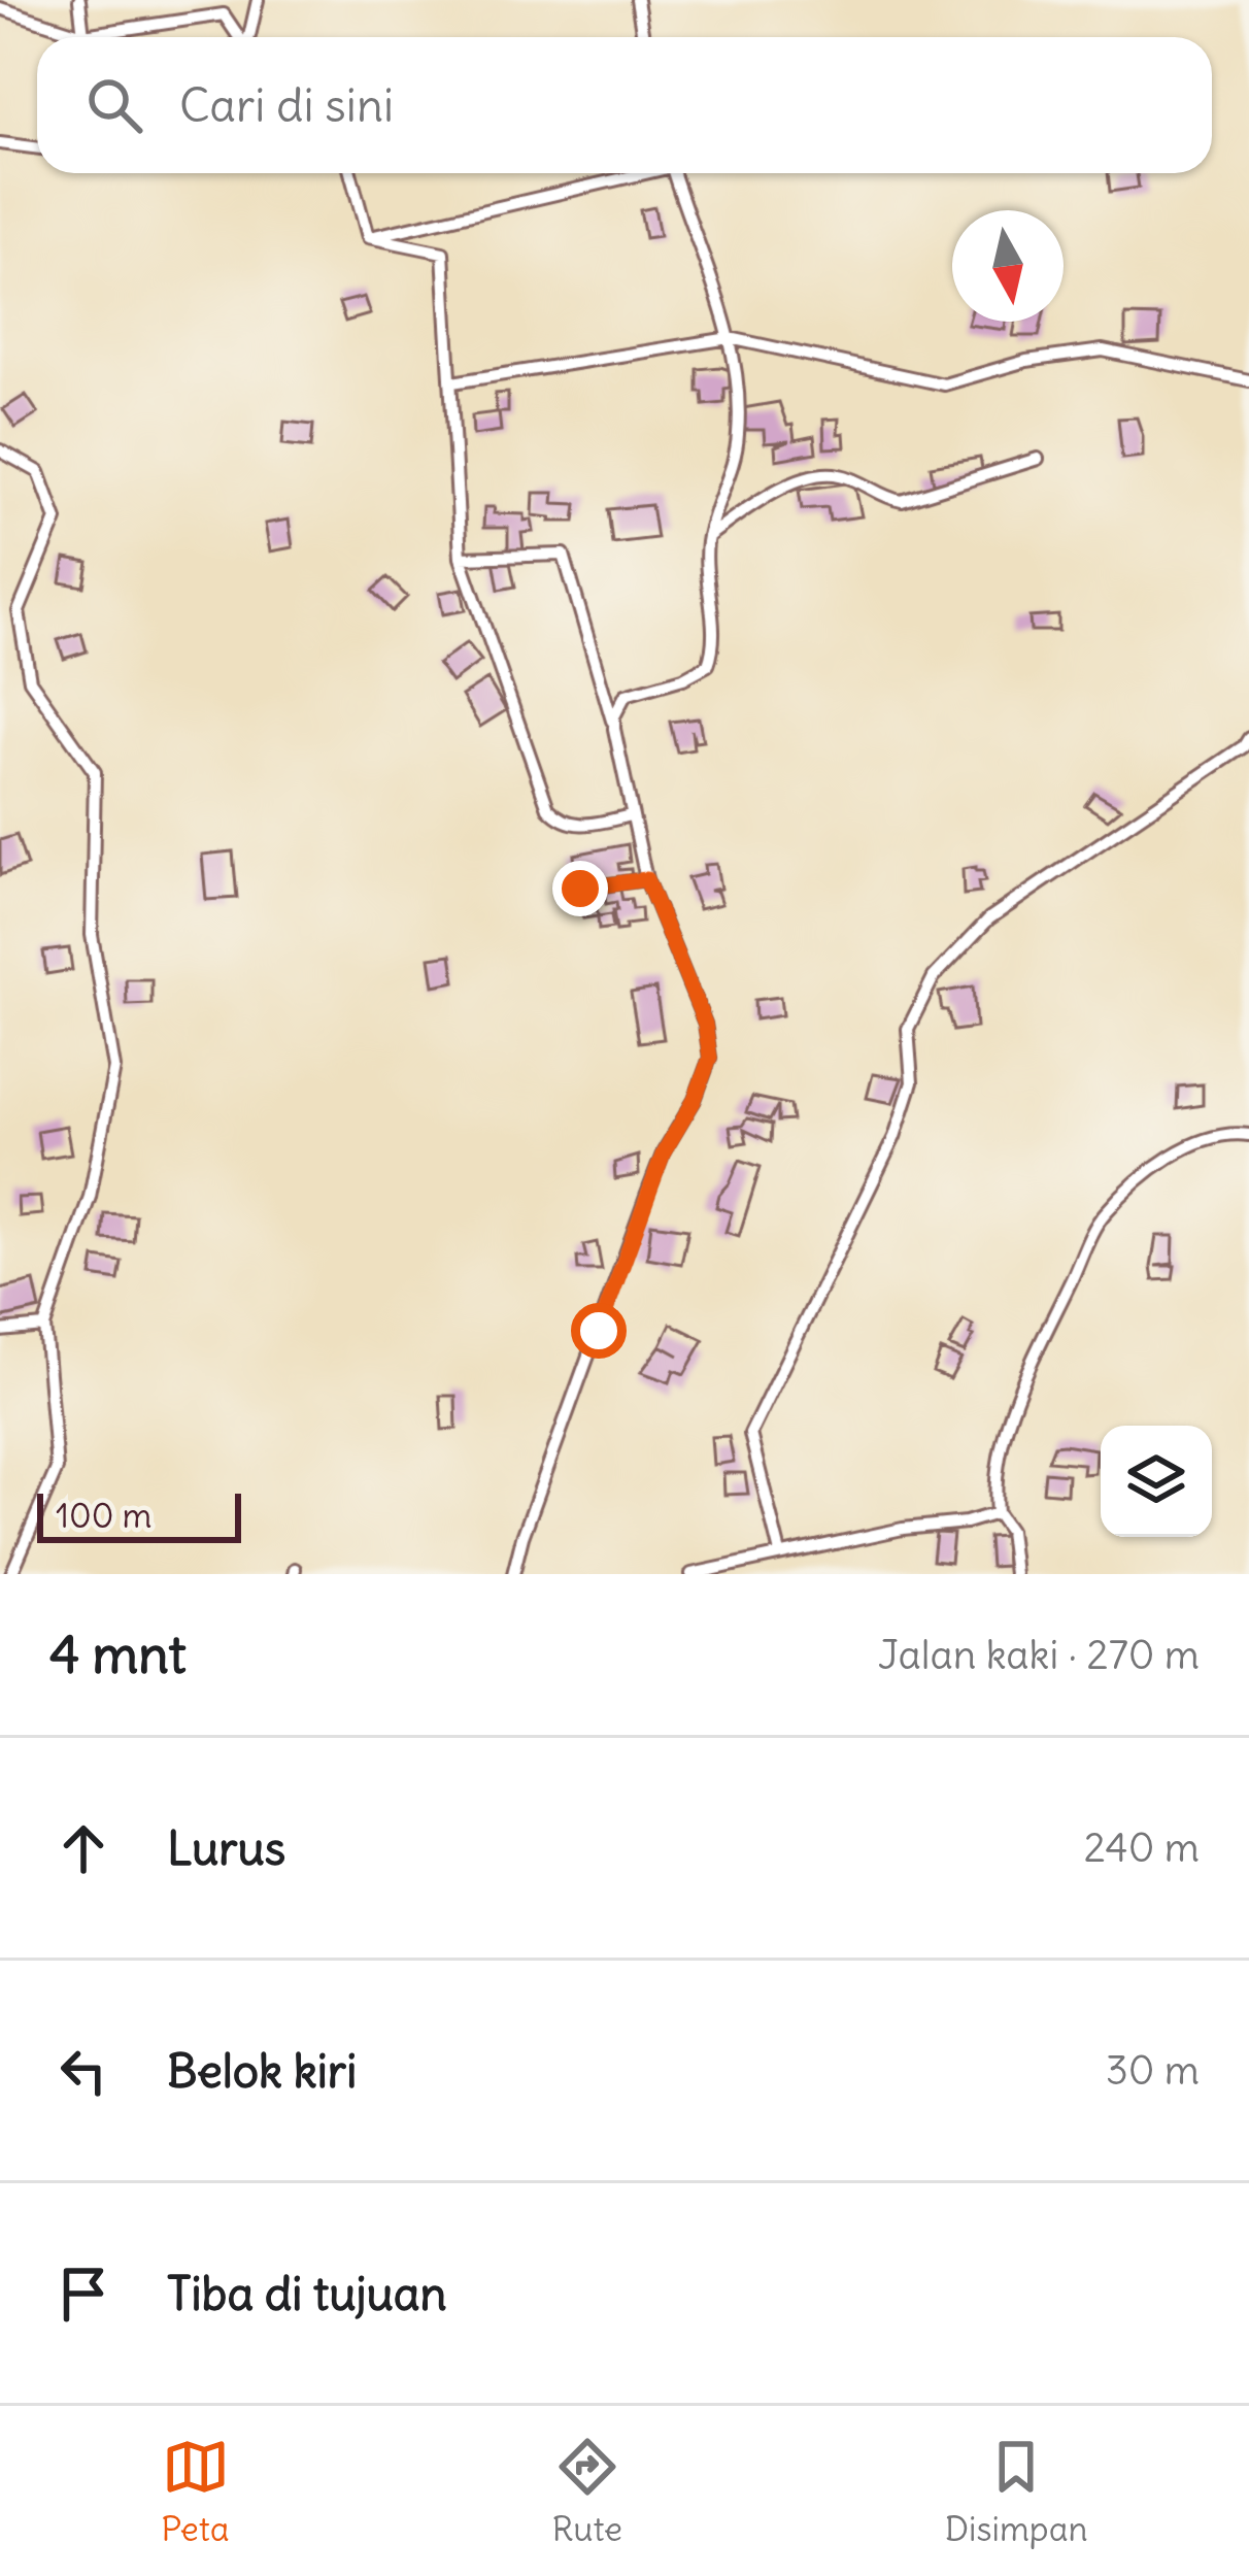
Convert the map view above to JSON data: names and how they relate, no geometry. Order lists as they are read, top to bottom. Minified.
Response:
{"scale_bar":"100 m","north":"bottom","page":{"search":"Cari di sini","scale":"100 m","heading":["4 mnt","Jalan kaki · 270 m"],"list":[["Lurus","240 m"],["Belok kiri","30 m"],"Tiba di tujuan"],"nav":["Peta","Rute","Disimpan"]}}
